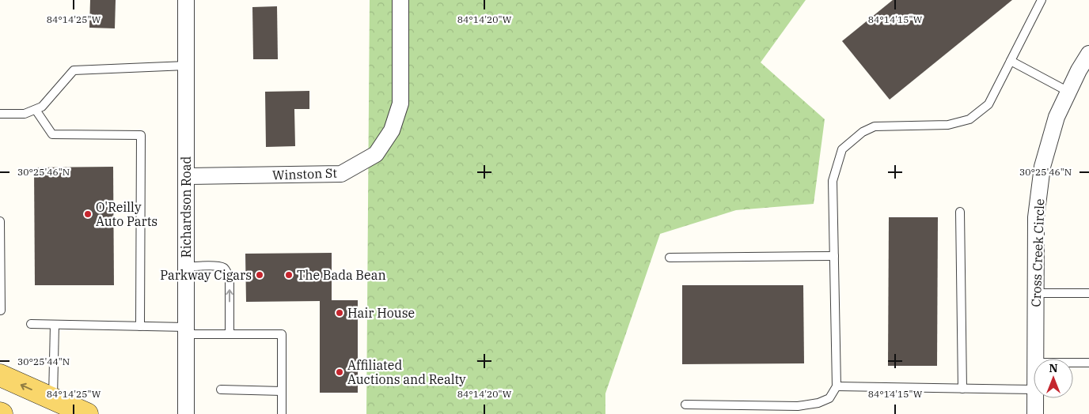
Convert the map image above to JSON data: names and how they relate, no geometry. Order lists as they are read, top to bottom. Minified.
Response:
{"streets":{"street":["Winston St","Richardson Road","Cross Creek Circle"]},"crossings":[["Winston St","Richardson Road"]],"places":["O'Reilly Auto Parts","Parkway Cigars","The Bada Bean","Hair House","Affiliated Auctions and Realty"],"north":"top","coordinates":["84°14'25\"W","84°14'20\"W","84°14'15\"W","30°25'46\"N","30°25'44\"N"]}
